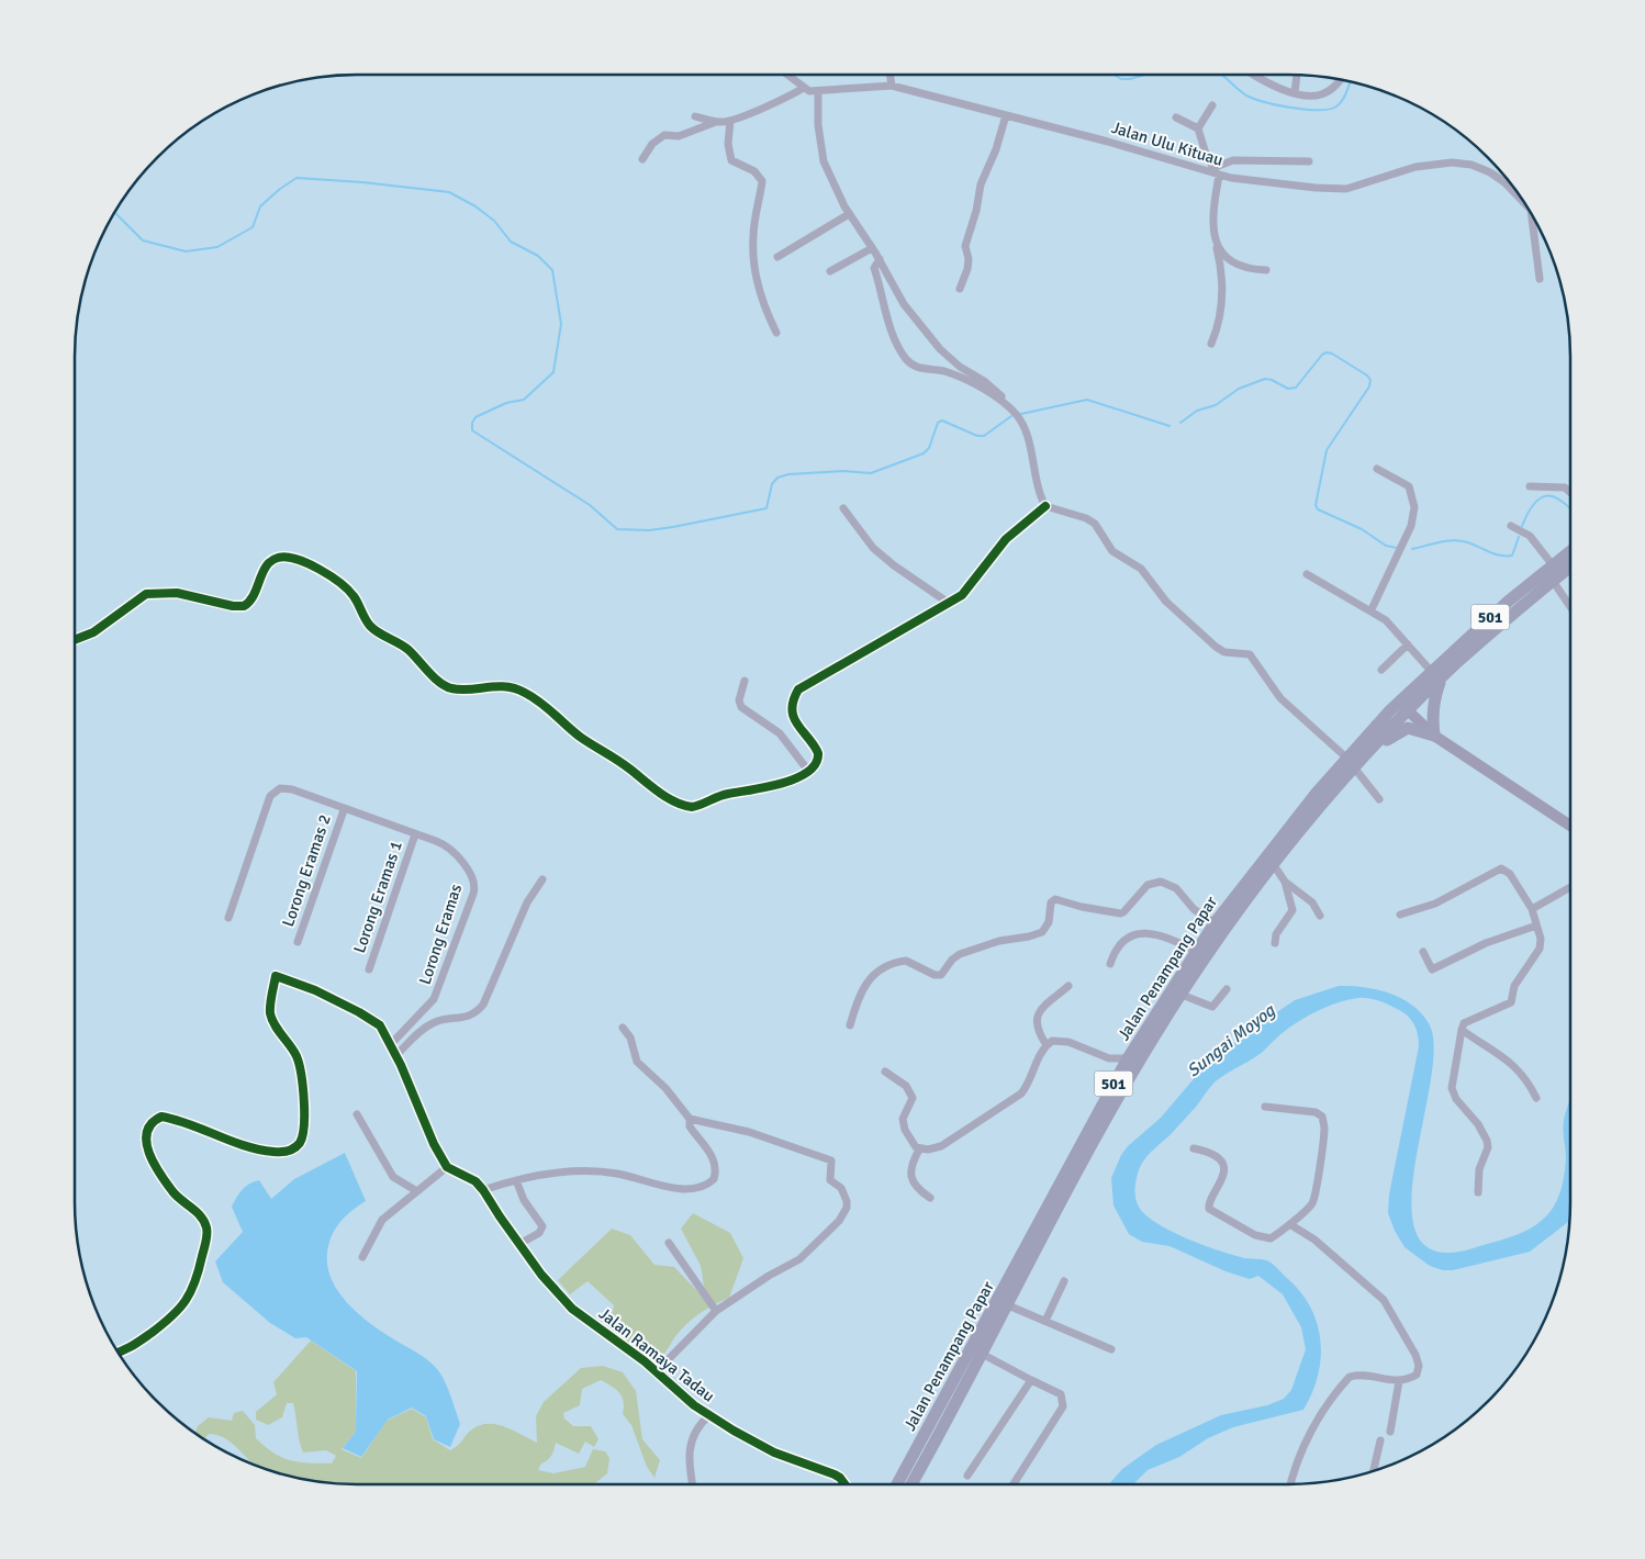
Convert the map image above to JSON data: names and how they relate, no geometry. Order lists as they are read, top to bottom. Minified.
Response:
{"streets":{"main road":["501","Jalan Penampang Papar"],"street":["Jalan Ulu Kituau","Lorong Eramas 2","Lorong Eramas 1","Lorong Eramas","Jalan Ramaya Tadau"]},"crossings":[["Lorong Eramas 2","Lorong Eramas"],["Lorong Eramas 1","Lorong Eramas"]],"water":["Sungai Moyog"]}
